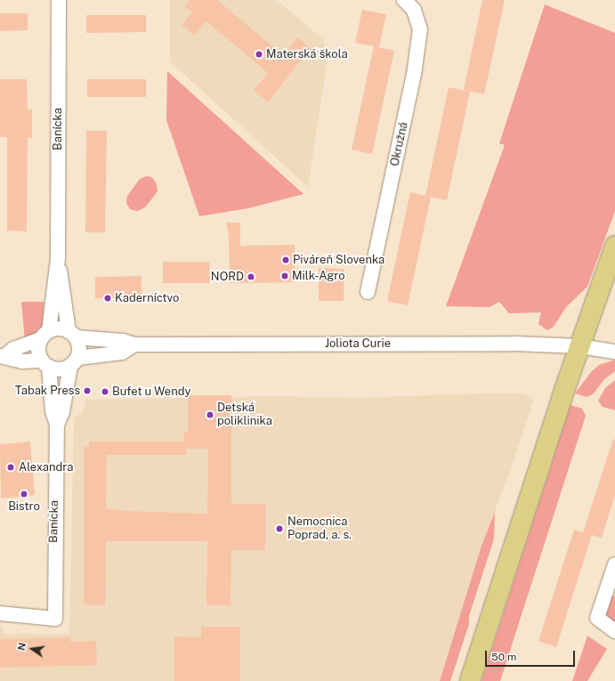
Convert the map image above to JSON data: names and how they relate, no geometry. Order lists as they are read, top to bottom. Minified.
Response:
{"streets":{"street":["Banícka","Okružná","Joliota Curie"]},"crossings":[["Banícka","Joliota Curie"]],"places":["Materská škola","Piváreň Slovenka","Milk-Agro","NORD","Kaderníctvo","Tabak Press","Bufet u Wendy","Detská poliklinika","Alexandra","Bistro","Nemocnica Poprad, a. s."],"scale_bar":"50 m","north":"left"}
